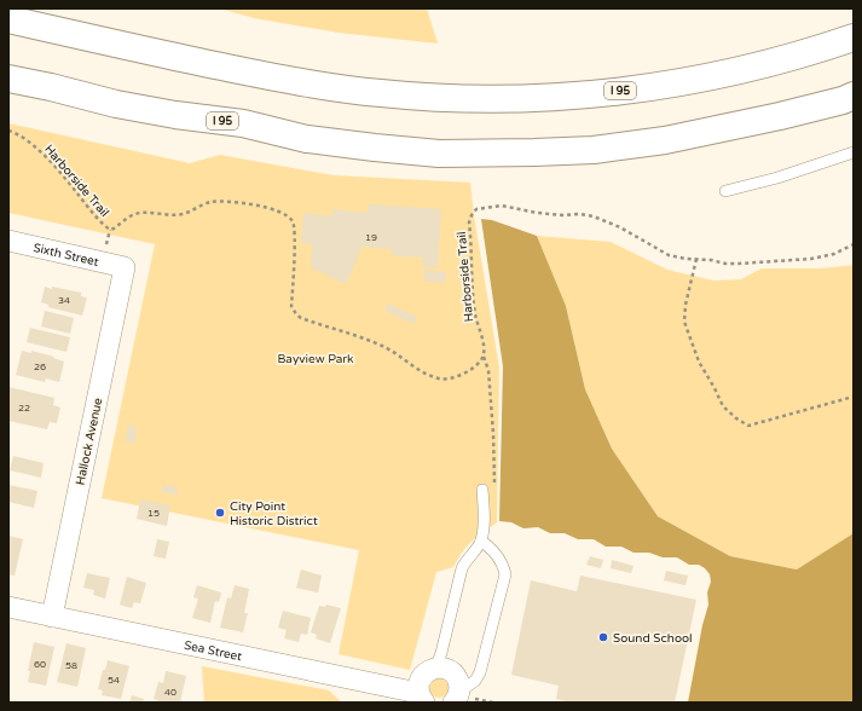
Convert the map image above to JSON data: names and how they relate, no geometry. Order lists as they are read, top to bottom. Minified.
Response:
{"streets":{"highway":["I 95"],"street":["Sixth Street","Hallock Avenue","Sea Street"],"path":["Harborside Trail"]},"crossings":[["Sixth Street","Hallock Avenue"],["Hallock Avenue","Sea Street"]],"parks":["Bayview Park"],"places":["City Point Historic District","Sound School"],"house_numbers":["19","34","26","22","15","60","58","54","40"]}
